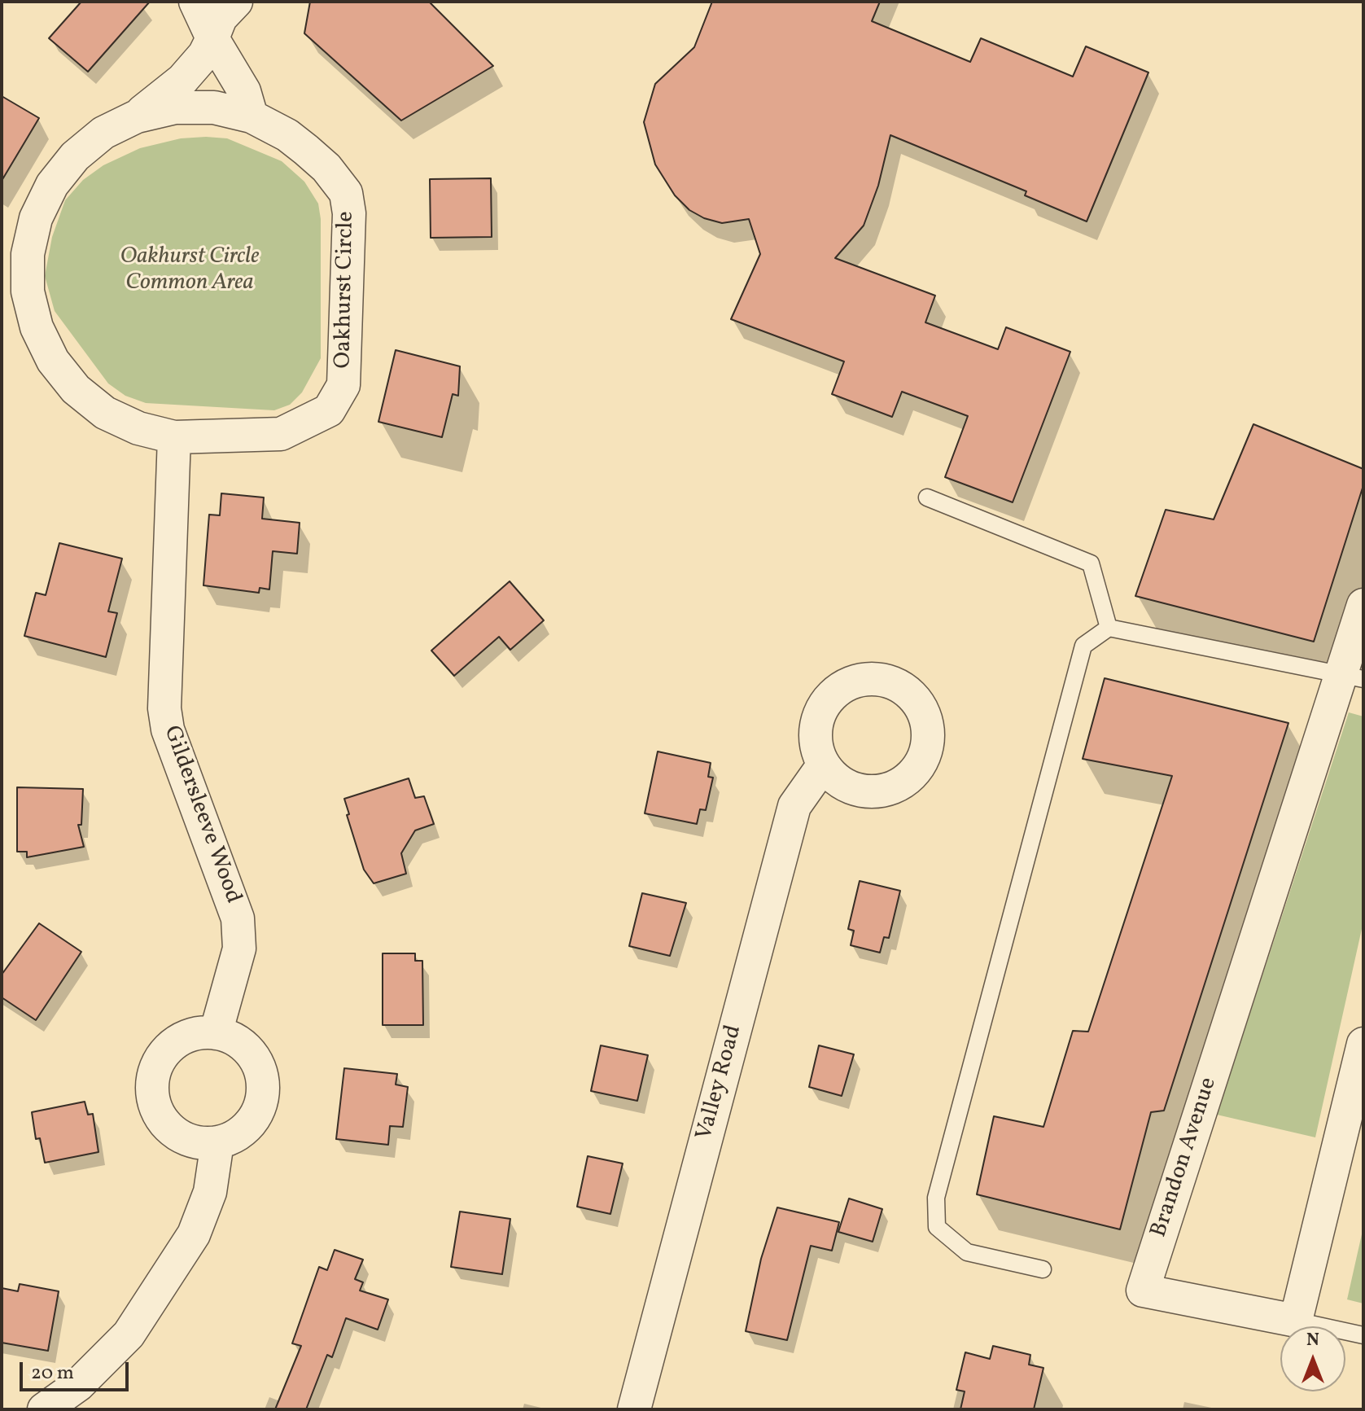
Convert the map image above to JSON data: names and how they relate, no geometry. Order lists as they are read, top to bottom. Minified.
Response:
{"streets":{"street":["Oakhurst Circle","Gildersleeve Wood","Valley Road","Brandon Avenue"]},"crossings":[["Oakhurst Circle","Gildersleeve Wood"]],"parks":["Oakhurst Circle Common Area"],"scale_bar":"20 m","north":"top"}
